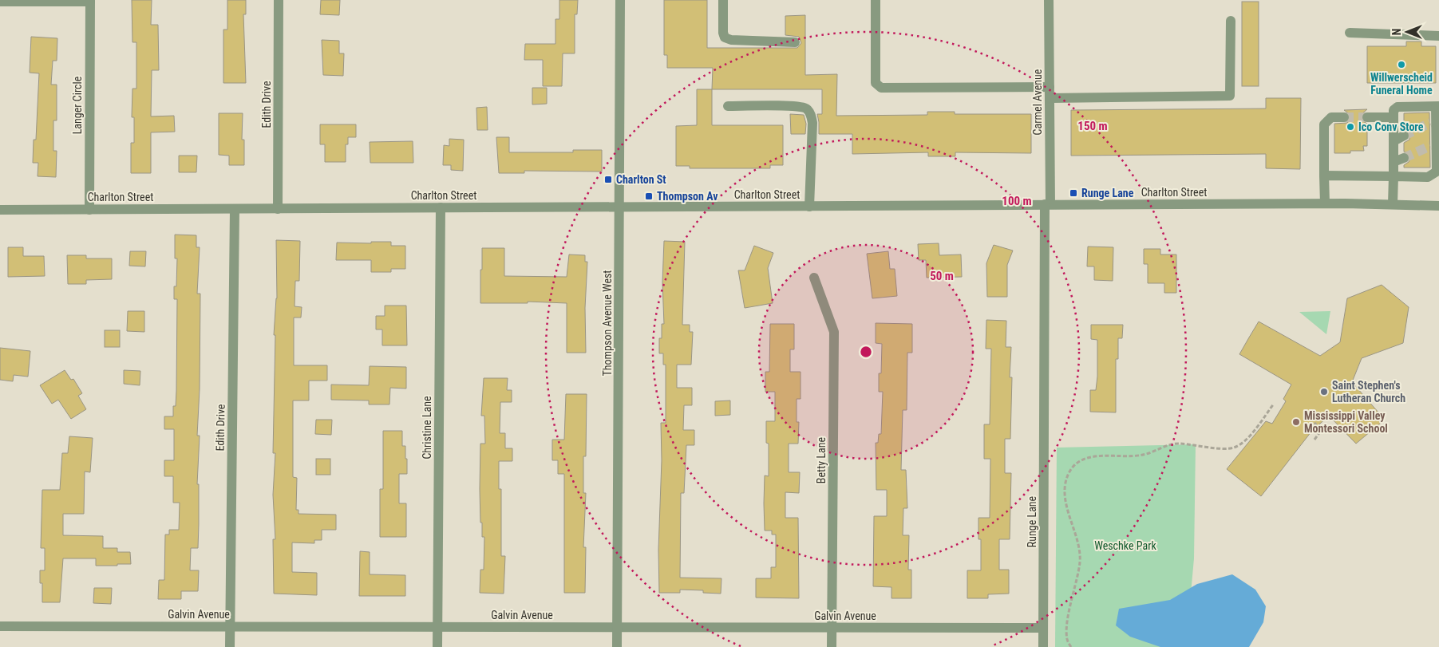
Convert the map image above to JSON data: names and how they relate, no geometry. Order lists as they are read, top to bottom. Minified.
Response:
{"streets":{"street":["Carmel Avenue","Edith Drive","Langer Circle","Charlton Street","Thompson Avenue West","Christine Lane","Betty Lane","Runge Lane","Galvin Avenue"]},"crossings":[["Carmel Avenue","Charlton Street"],["Carmel Avenue","Runge Lane"],["Edith Drive","Charlton Street"],["Edith Drive","Galvin Avenue"],["Langer Circle","Charlton Street"],["Charlton Street","Thompson Avenue West"],["Charlton Street","Christine Lane"],["Charlton Street","Runge Lane"],["Thompson Avenue West","Galvin Avenue"],["Christine Lane","Galvin Avenue"],["Betty Lane","Galvin Avenue"],["Runge Lane","Galvin Avenue"]],"parks":["Weschke Park"],"places":{"other":["Willwerscheid Funeral Home","Ico Conv Store","Saint Stephen's Lutheran Church","Mississippi Valley Montessori School"],"transit":["Charlton St","Runge Lane","Thompson Av"]},"north":"left","rings":["150 m","100 m","50 m"]}
